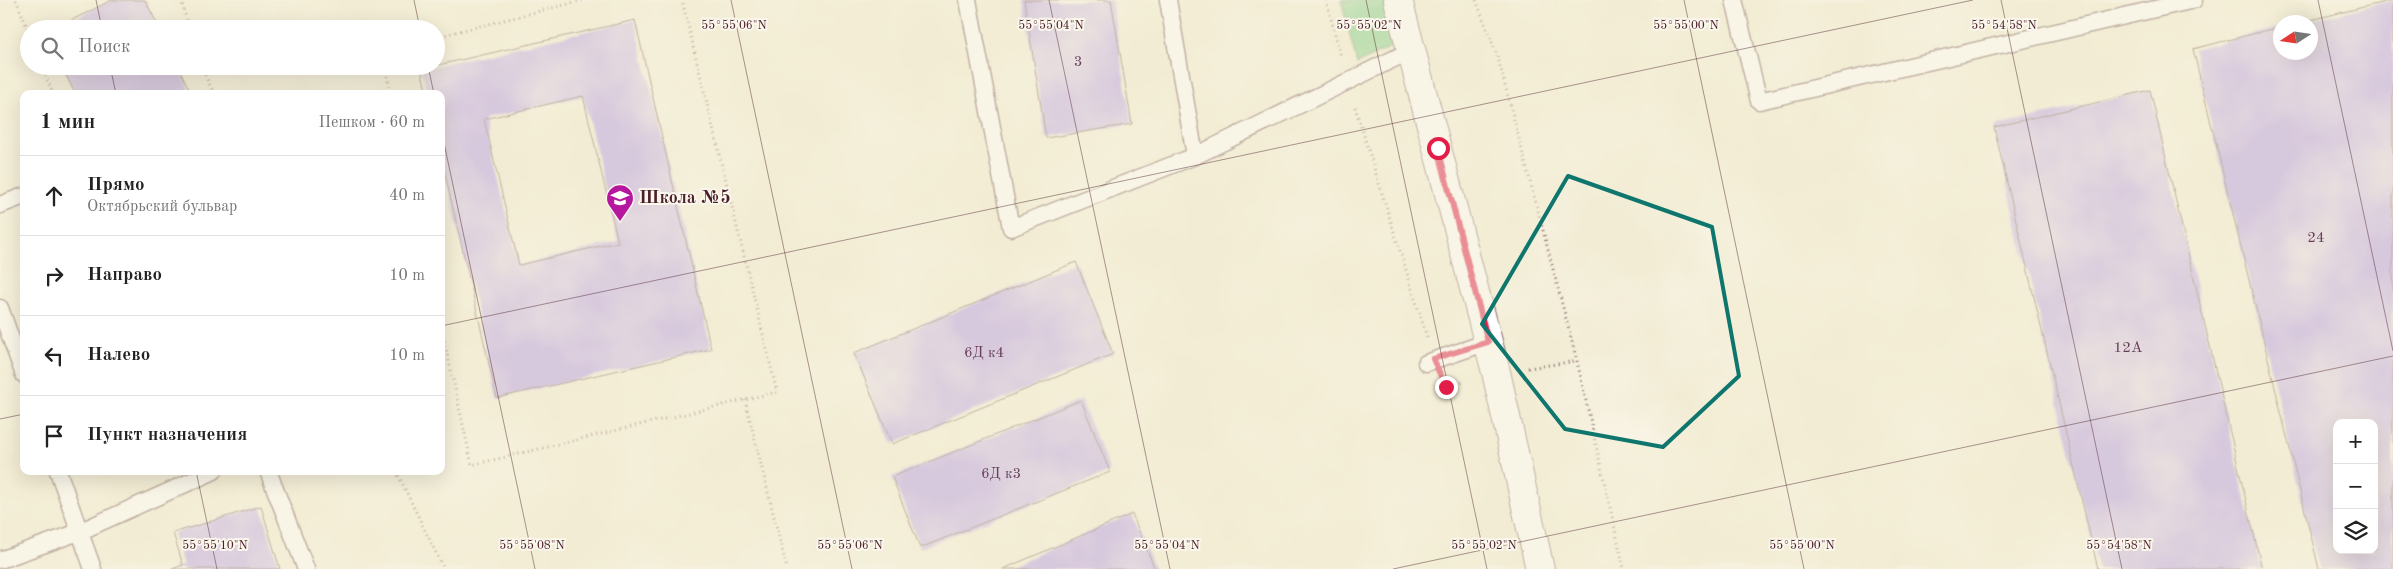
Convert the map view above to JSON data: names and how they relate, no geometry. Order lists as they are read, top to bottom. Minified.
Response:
{"places":{"school or university":["Школа №5"]},"house_numbers":["3","24","12А","6Д к4","6Д к3"],"north":"left","page":{"search":"Поиск","heading":["1 мин","Пешком · 60 m"],"list":[["Прямо","Октябрьский бульвар","40 m"],["Направо","10 m"],["Налево","10 m"],"Пункт назначения"],"map_buttons":["+","−"]},"coordinates":["55°55'06\"N","55°55'04\"N","55°55'02\"N","55°55'00\"N","55°54'58\"N","55°55'08\"N","55°55'10\"N"]}
